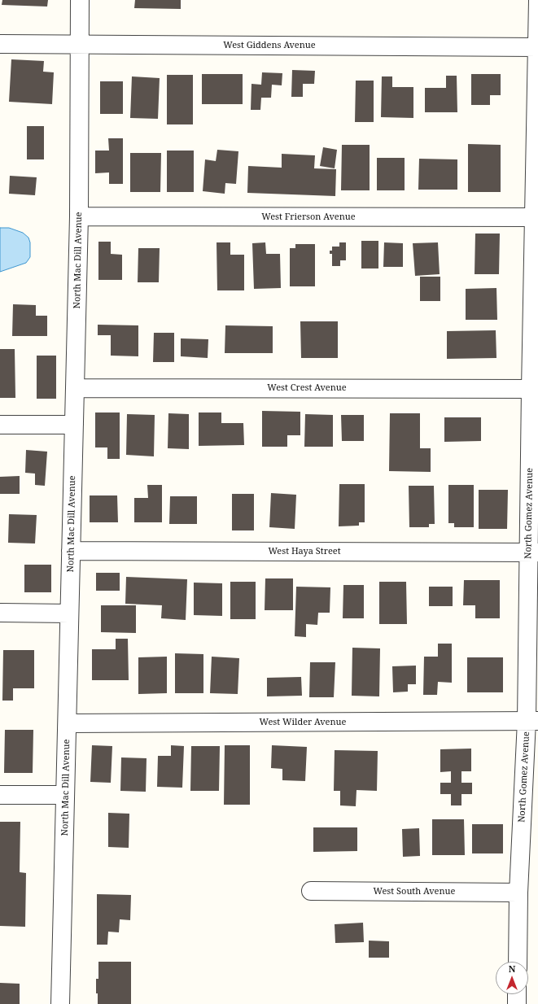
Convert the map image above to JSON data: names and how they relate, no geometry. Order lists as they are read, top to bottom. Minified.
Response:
{"streets":{"street":["West Giddens Avenue","West Frierson Avenue","North Mac Dill Avenue","West Crest Avenue","North Gomez Avenue","West Haya Street","West Wilder Avenue","West South Avenue"]},"crossings":[["West Giddens Avenue","North Mac Dill Avenue"],["West Giddens Avenue","North Gomez Avenue"],["West Frierson Avenue","North Mac Dill Avenue"],["West Frierson Avenue","North Gomez Avenue"],["North Mac Dill Avenue","West Crest Avenue"],["North Mac Dill Avenue","West Haya Street"],["North Mac Dill Avenue","West Wilder Avenue"],["West Crest Avenue","North Gomez Avenue"],["North Gomez Avenue","West Haya Street"],["North Gomez Avenue","West Wilder Avenue"],["North Gomez Avenue","West South Avenue"]],"north":"top"}
